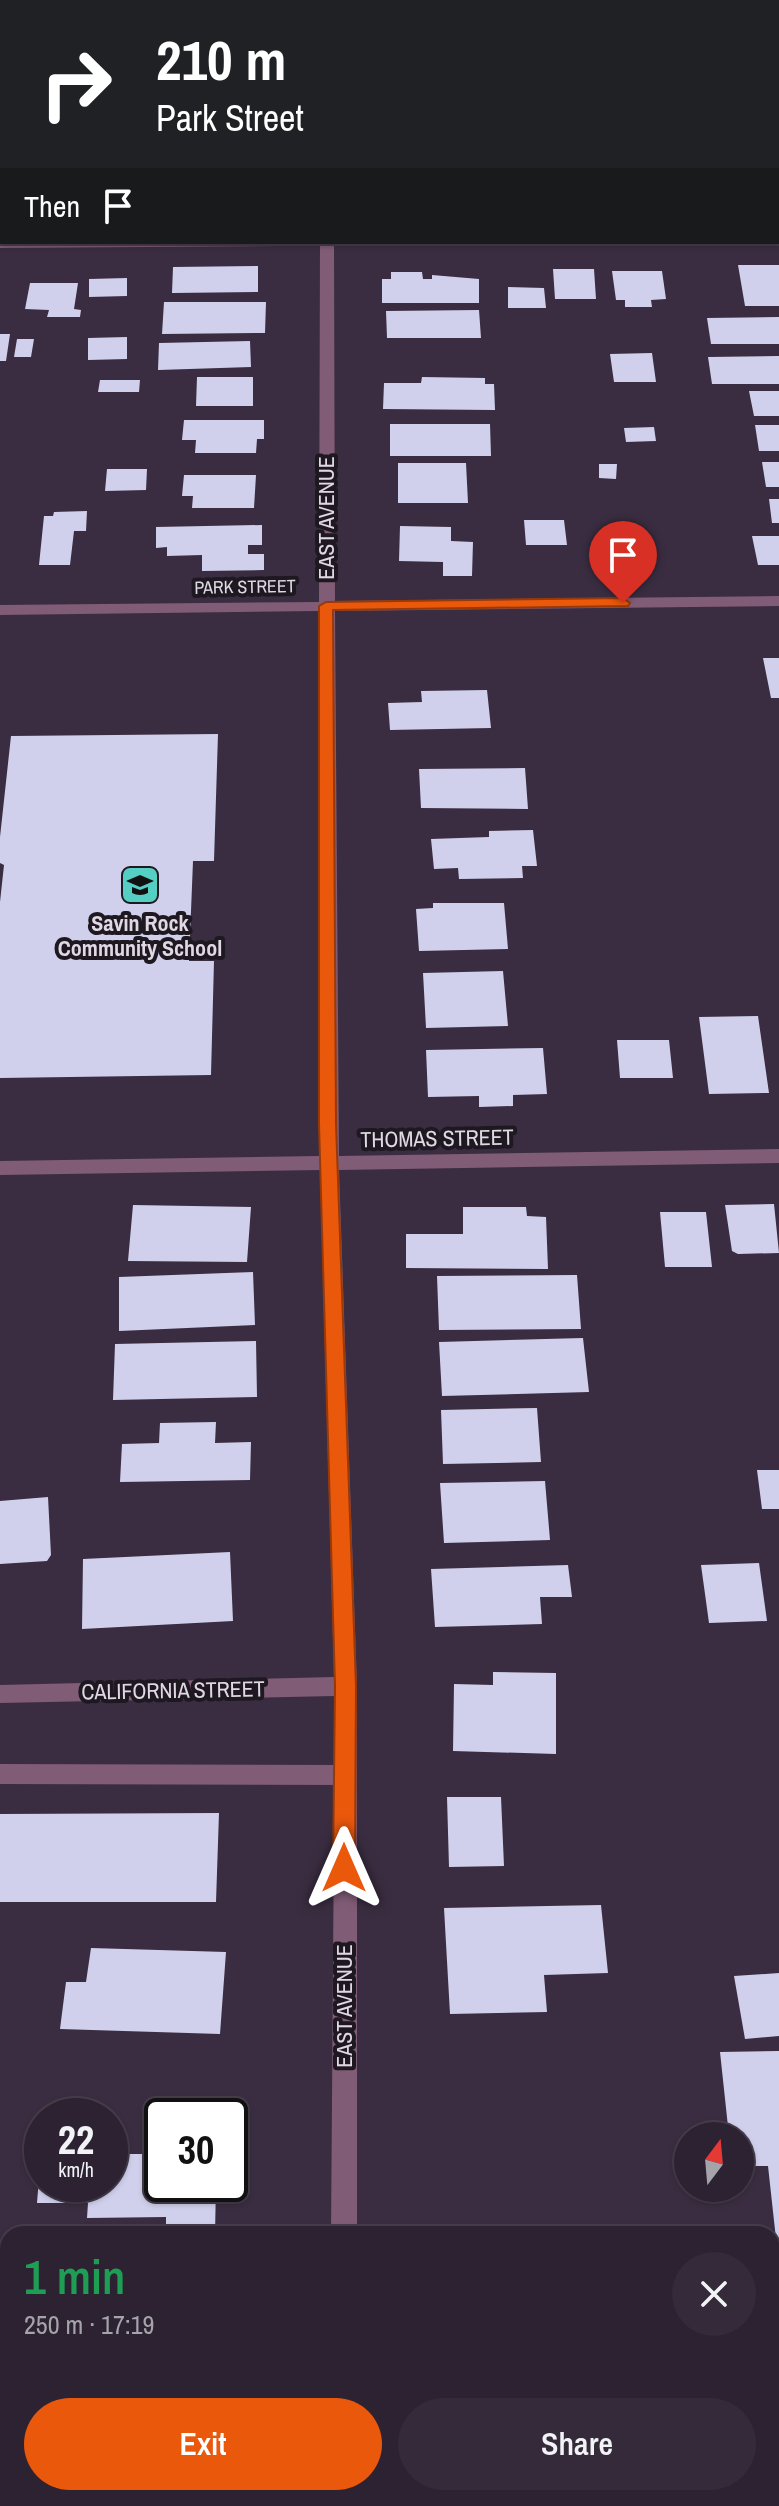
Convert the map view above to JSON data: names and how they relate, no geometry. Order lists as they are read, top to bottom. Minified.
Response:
{"streets":{"street":["EAST AVENUE","PARK STREET","THOMAS STREET","CALIFORNIA STREET"]},"crossings":[["EAST AVENUE","PARK STREET"],["EAST AVENUE","THOMAS STREET"],["EAST AVENUE","CALIFORNIA STREET"]],"places":{"school or university":["Savin Rock Community School"]},"north":"top","page":{"turn":["210 m","Park Street"],"then":"Then","speed":"22 km/h","limit":"30","heading":["1 min","250 m · 17:19"],"buttons":["Exit","Share"]}}
